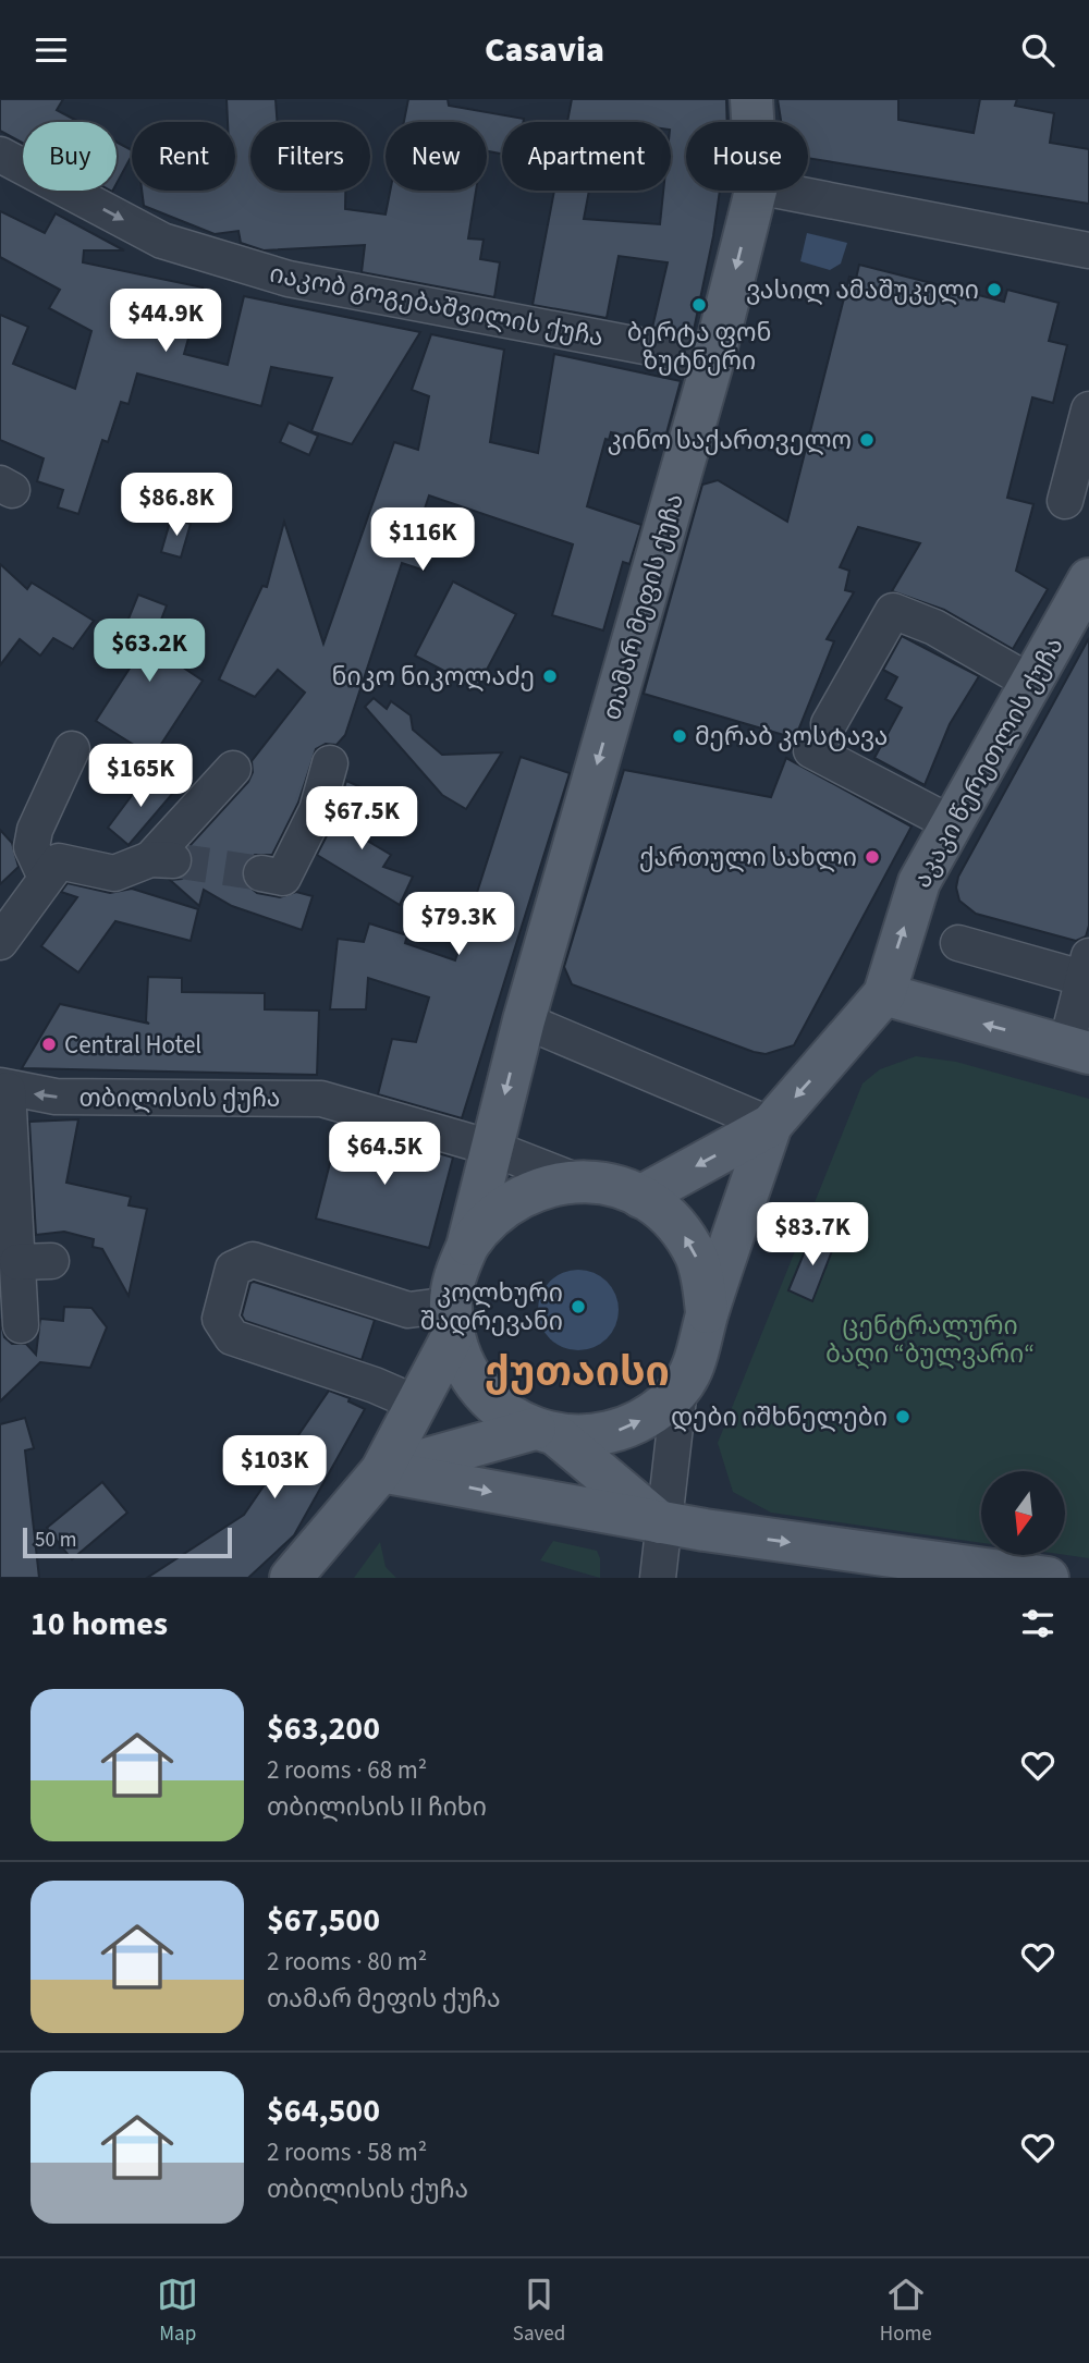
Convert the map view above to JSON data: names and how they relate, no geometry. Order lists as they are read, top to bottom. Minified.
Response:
{"streets":{"main road":["თამარ მეფის ქუჩა","აკაკი წერეთლის ქუჩა"],"street":["იაკობ გოგებაშვილის ქუჩა","თბილისის ქუჩა"]},"crossings":[["იაკობ გოგებაშვილის ქუჩა","თამარ მეფის ქუჩა"],["თამარ მეფის ქუჩა","თბილისის ქუჩა"]],"one_way":["იაკობ გოგებაშვილის ქუჩა","თამარ მეფის ქუჩა","აკაკი წერეთლის ქუჩა","თბილისის ქუჩა"],"districts":["ქუთაისი"],"parks":["ცენტრალური ბაღი “ბულვარი“"],"places":["ვასილ ამაშუკელი","ბერტა ფონ ზუტნერი","კინო საქართველო","ნიკო ნიკოლაძე","მერაბ კოსტავა","ქართული სახლი","Central Hotel","კოლხური შადრევანი","დები იშხნელები"],"scale_bar":"50 m","north":"bottom","page":{"header":"Casavia","chip":["Buy","Rent","Filters","New","Apartment","House"],"price":["$44.9K","$86.8K","$116K","$63.2K","$165K","$67.5K","$79.3K","$64.5K","$83.7K","$103K"],"scale":"50 m","heading":"10 homes","list":[{"name":"$63,200","note":"2 rooms · 68 m² · თბილისის II ჩიხი"},{"name":"$67,500","note":"2 rooms · 80 m² · თამარ მეფის ქუჩა"},{"name":"$64,500","note":"2 rooms · 58 m² · თბილისის ქუჩა"}],"tabs":["Map","Saved","Home"]}}
